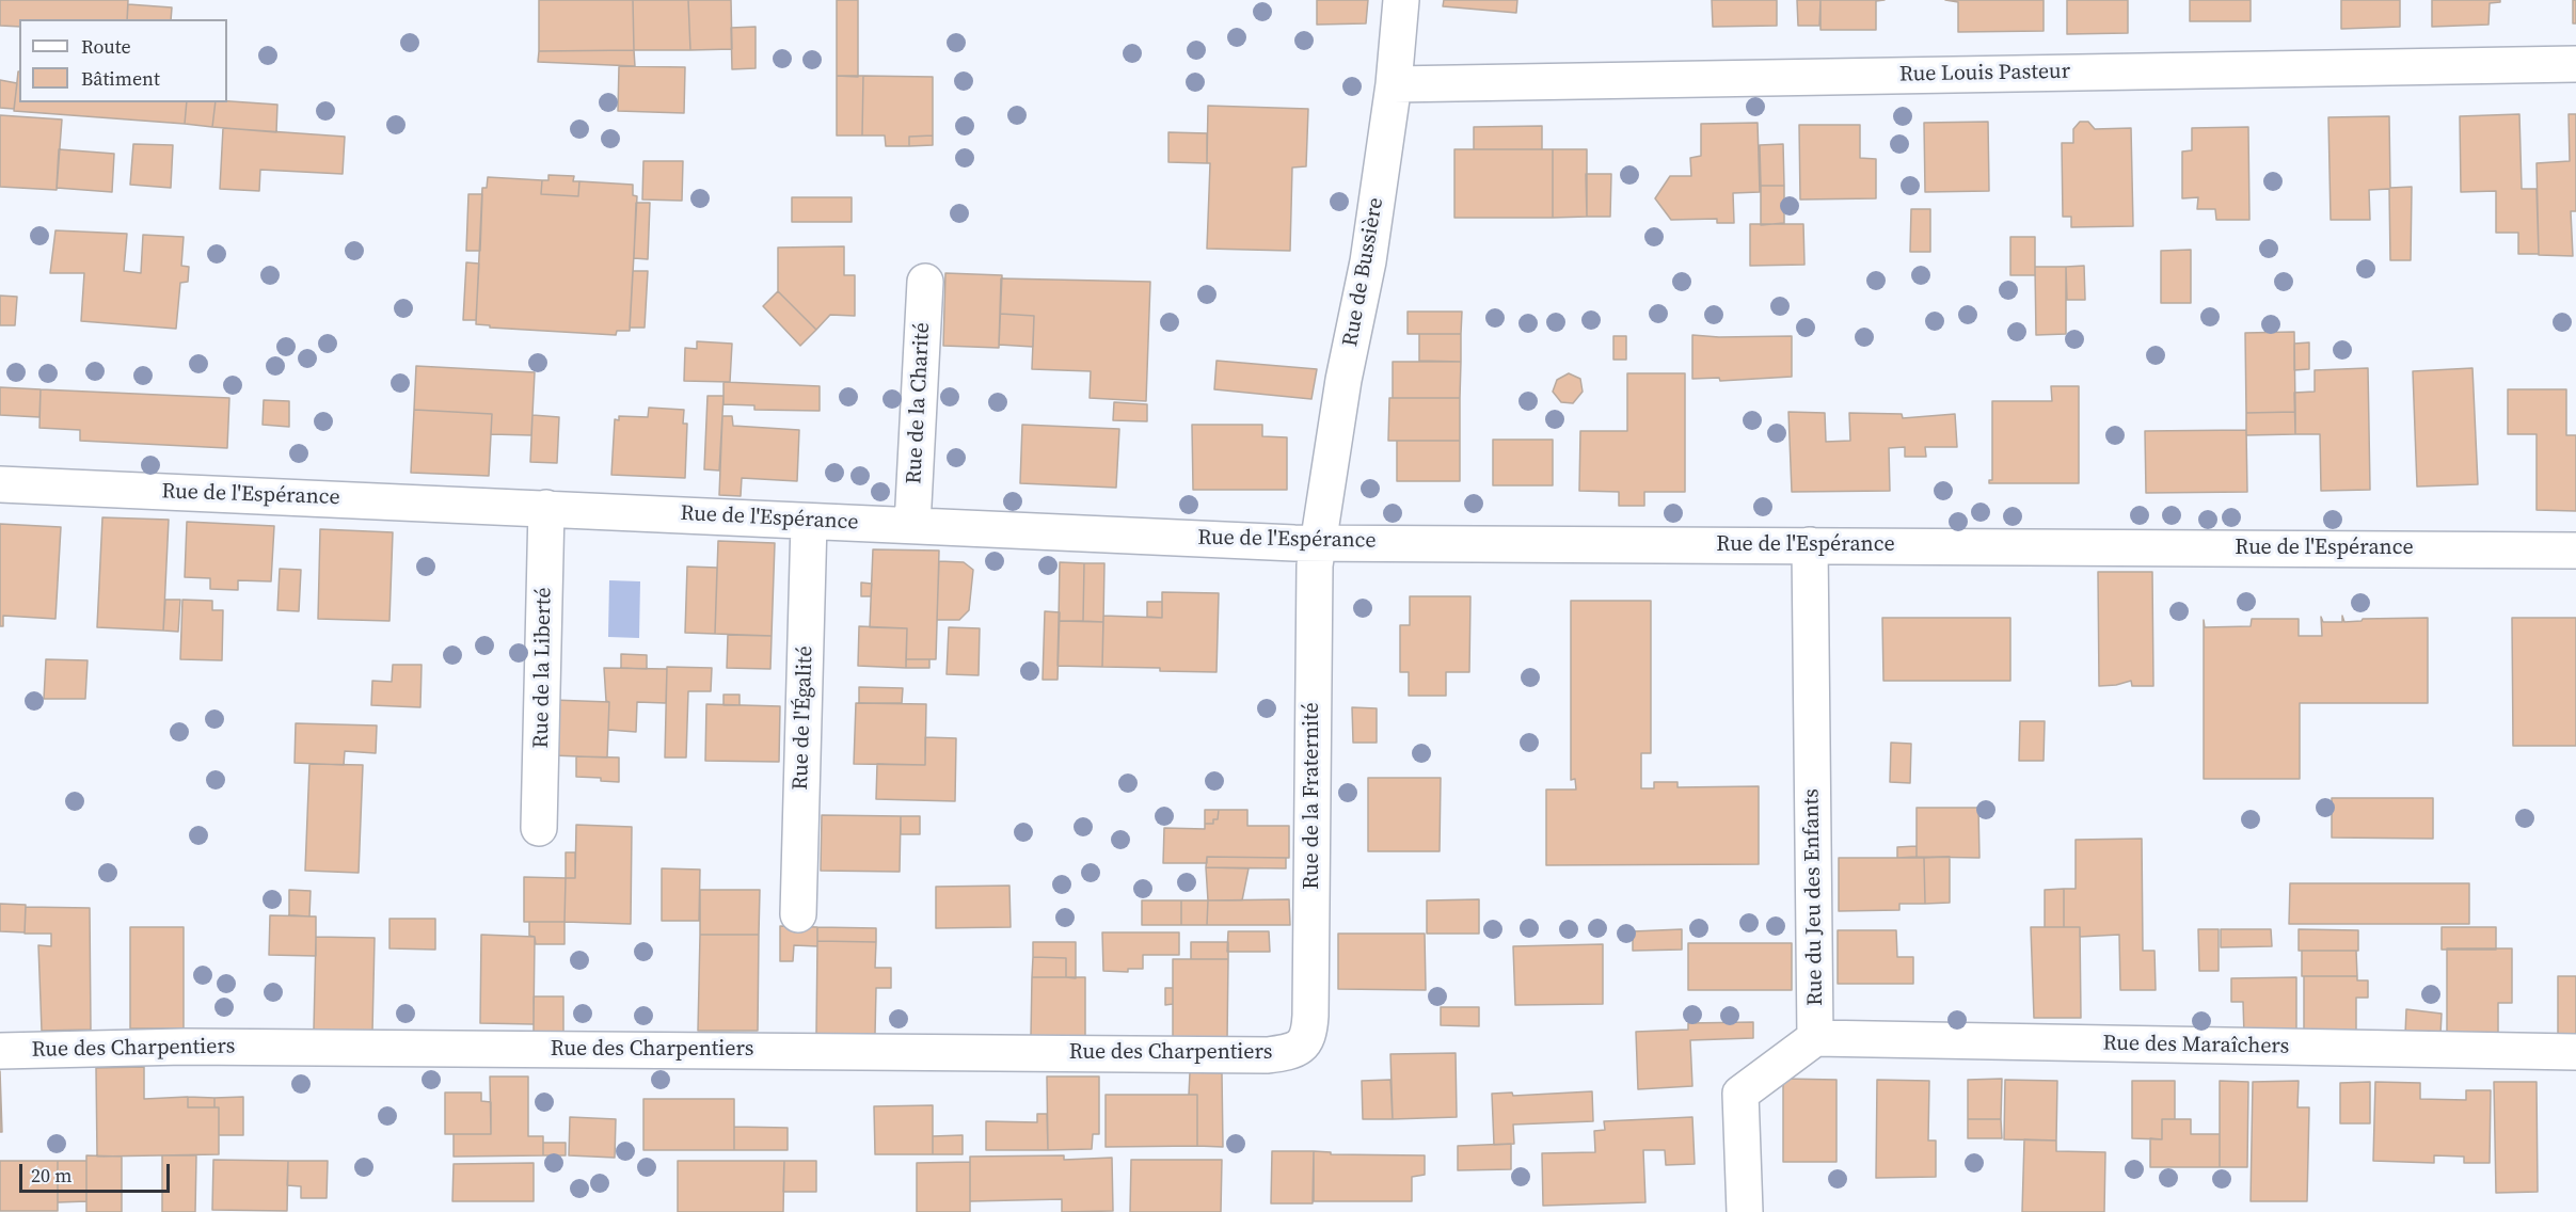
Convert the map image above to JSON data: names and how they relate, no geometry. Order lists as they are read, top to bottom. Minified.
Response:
{"streets":{"street":["Rue Louis Pasteur","Rue de Bussière","Rue de la Charité","Rue de l'Espérance","Rue de la Liberté","Rue de l'Égalité","Rue de la Fraternité","Rue du Jeu des Enfants","Rue des Maraîchers","Rue des Charpentiers"]},"crossings":[["Rue Louis Pasteur","Rue de Bussière"],["Rue de Bussière","Rue de l'Espérance"],["Rue de Bussière","Rue de la Fraternité"],["Rue de la Charité","Rue de l'Espérance"],["Rue de l'Espérance","Rue de la Liberté"],["Rue de l'Espérance","Rue de l'Égalité"],["Rue de l'Espérance","Rue de la Fraternité"],["Rue de l'Espérance","Rue du Jeu des Enfants"],["Rue de la Fraternité","Rue des Charpentiers"],["Rue du Jeu des Enfants","Rue des Maraîchers"]],"legend":["Route","Bâtiment"],"scale_bar":"20 m"}
